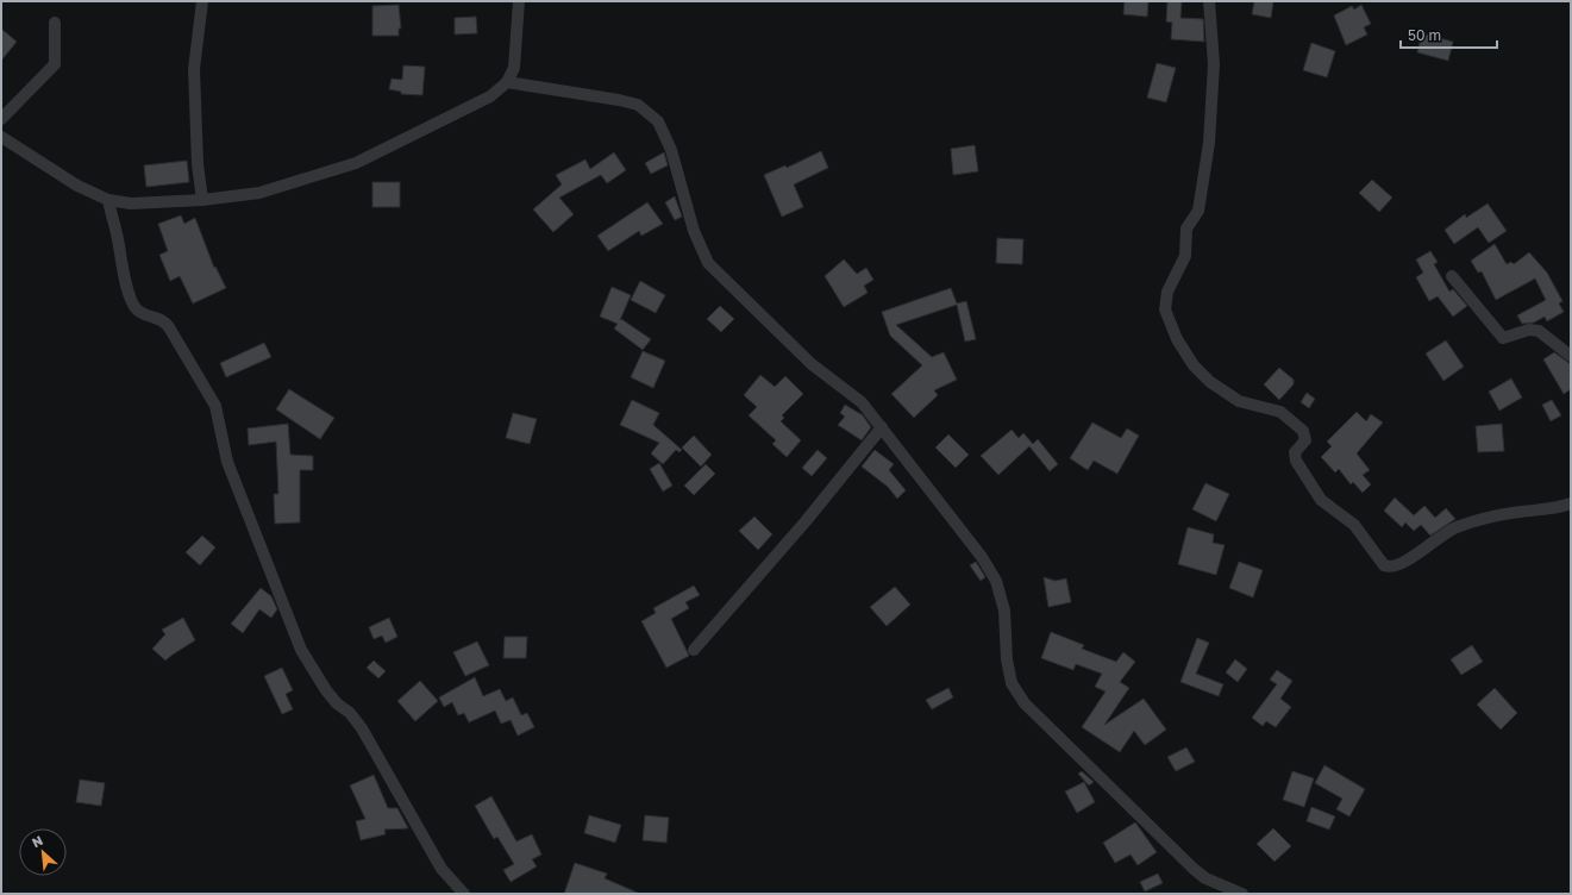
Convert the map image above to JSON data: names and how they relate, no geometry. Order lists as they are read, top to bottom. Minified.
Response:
{"scale_bar":"50 m","north":"top left"}
